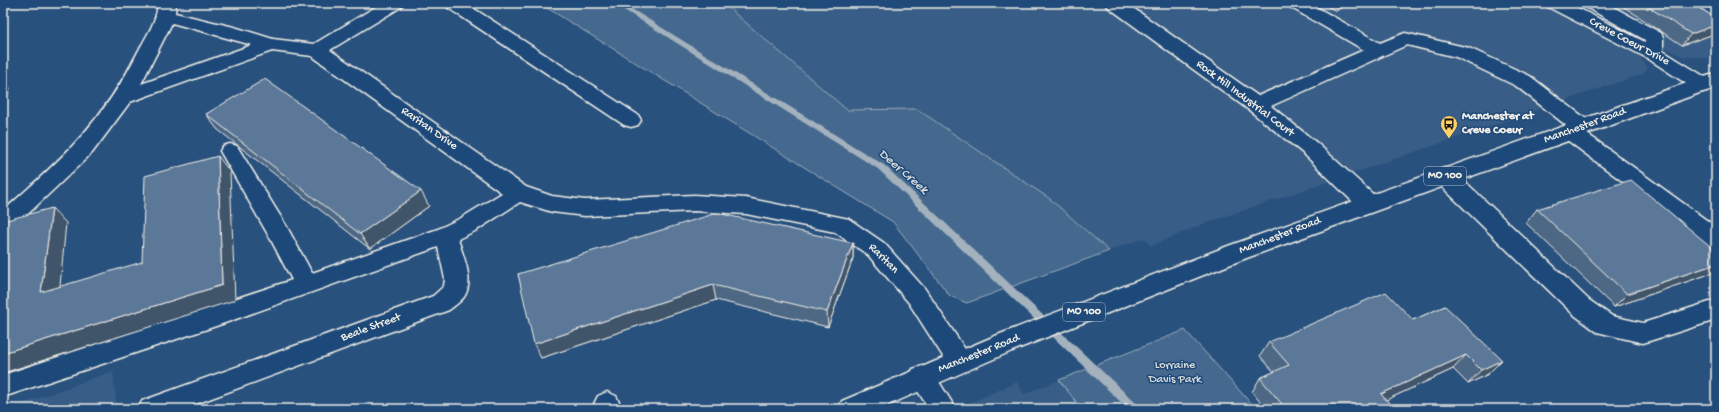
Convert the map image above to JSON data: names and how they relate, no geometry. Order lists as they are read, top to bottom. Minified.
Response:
{"streets":{"street":["Creve Coeur Drive","Rock Hill Industrial Court","Manchester Road","Raritan Drive","MO 100","Raritan","Beale Street"]},"crossings":[["Creve Coeur Drive","Manchester Road"],["Rock Hill Industrial Court","Manchester Road"],["Manchester Road","Raritan"],["Raritan Drive","Raritan"]],"water":["Deer Creek"],"parks":["Lorraine Davis Park"],"places":{"bus stop":["Manchester at Creve Coeur"]}}
